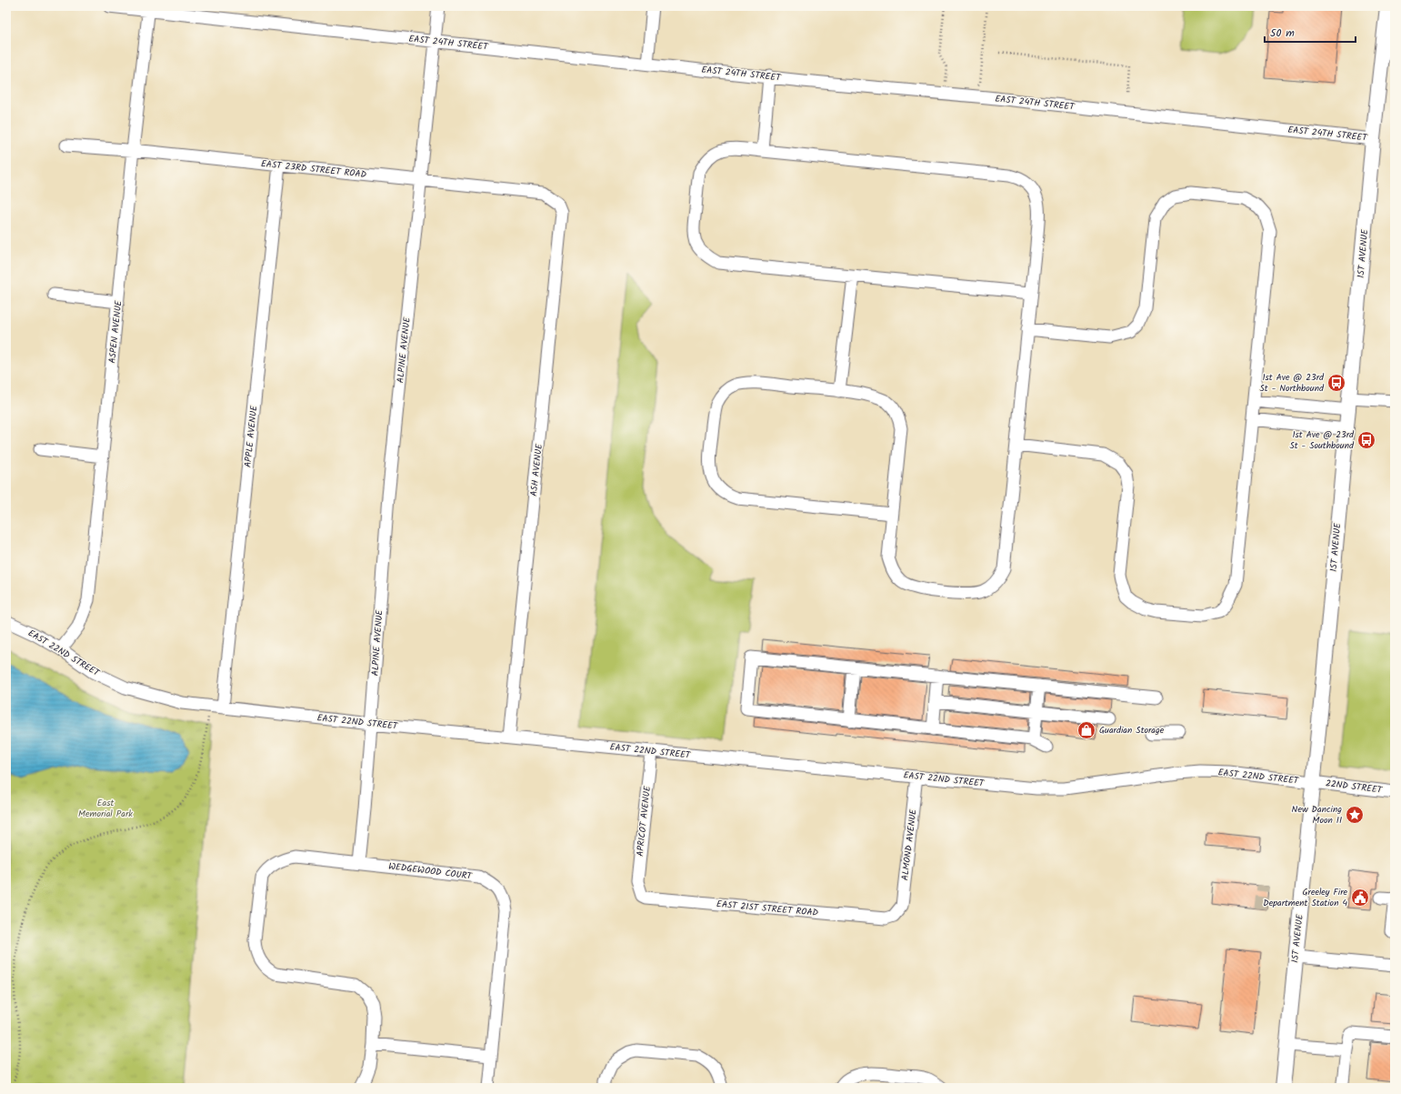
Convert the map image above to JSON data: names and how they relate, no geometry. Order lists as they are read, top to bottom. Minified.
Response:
{"streets":{"main road":["1ST AVENUE"],"street":["EAST 24TH STREET","EAST 23RD STREET ROAD","ASPEN AVENUE","ALPINE AVENUE","APPLE AVENUE","ASH AVENUE","EAST 22ND STREET","22ND STREET","APRICOT AVENUE","ALMOND AVENUE","WEDGEWOOD COURT","EAST 21ST STREET ROAD"]},"crossings":[["EAST 24TH STREET","1ST AVENUE"],["EAST 24TH STREET","ASPEN AVENUE"],["EAST 24TH STREET","ALPINE AVENUE"],["EAST 23RD STREET ROAD","ASPEN AVENUE"],["EAST 23RD STREET ROAD","ALPINE AVENUE"],["EAST 23RD STREET ROAD","APPLE AVENUE"],["EAST 23RD STREET ROAD","ASH AVENUE"],["1ST AVENUE","EAST 22ND STREET"],["1ST AVENUE","22ND STREET"],["ASPEN AVENUE","EAST 22ND STREET"],["ALPINE AVENUE","EAST 22ND STREET"],["APPLE AVENUE","EAST 22ND STREET"],["ASH AVENUE","EAST 22ND STREET"],["EAST 22ND STREET","22ND STREET"],["EAST 22ND STREET","APRICOT AVENUE"],["EAST 22ND STREET","ALMOND AVENUE"],["APRICOT AVENUE","EAST 21ST STREET ROAD"],["ALMOND AVENUE","EAST 21ST STREET ROAD"]],"parks":["East Memorial Park"],"places":{"bus stop":["1st Ave @ 23rd St - Northbound","1st Ave @ 23rd St - Southbound"],"shop":["Guardian Storage"],"place":["New Dancing Moon II"],"public building":["Greeley Fire Department Station 4"]},"scale_bar":"50 m"}
